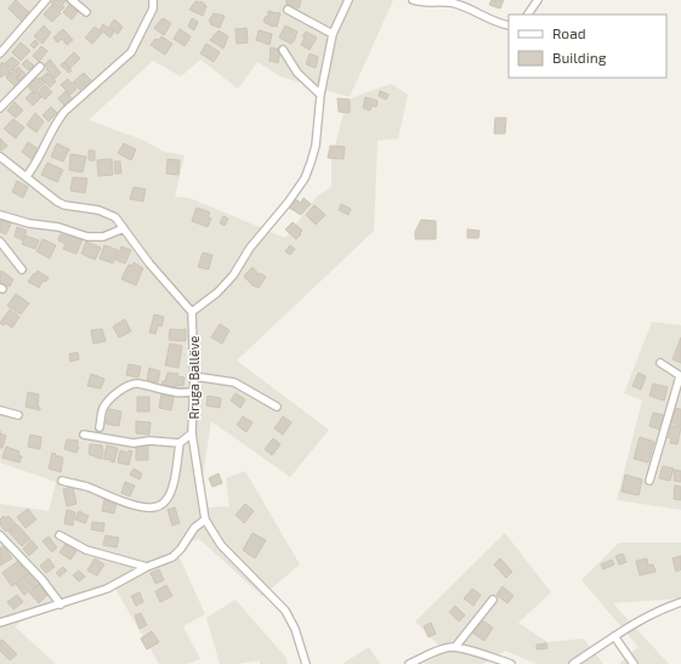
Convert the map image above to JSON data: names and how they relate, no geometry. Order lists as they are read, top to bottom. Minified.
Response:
{"streets":{"street":["Rruga Ballëve"]},"legend":["Road","Building"]}
